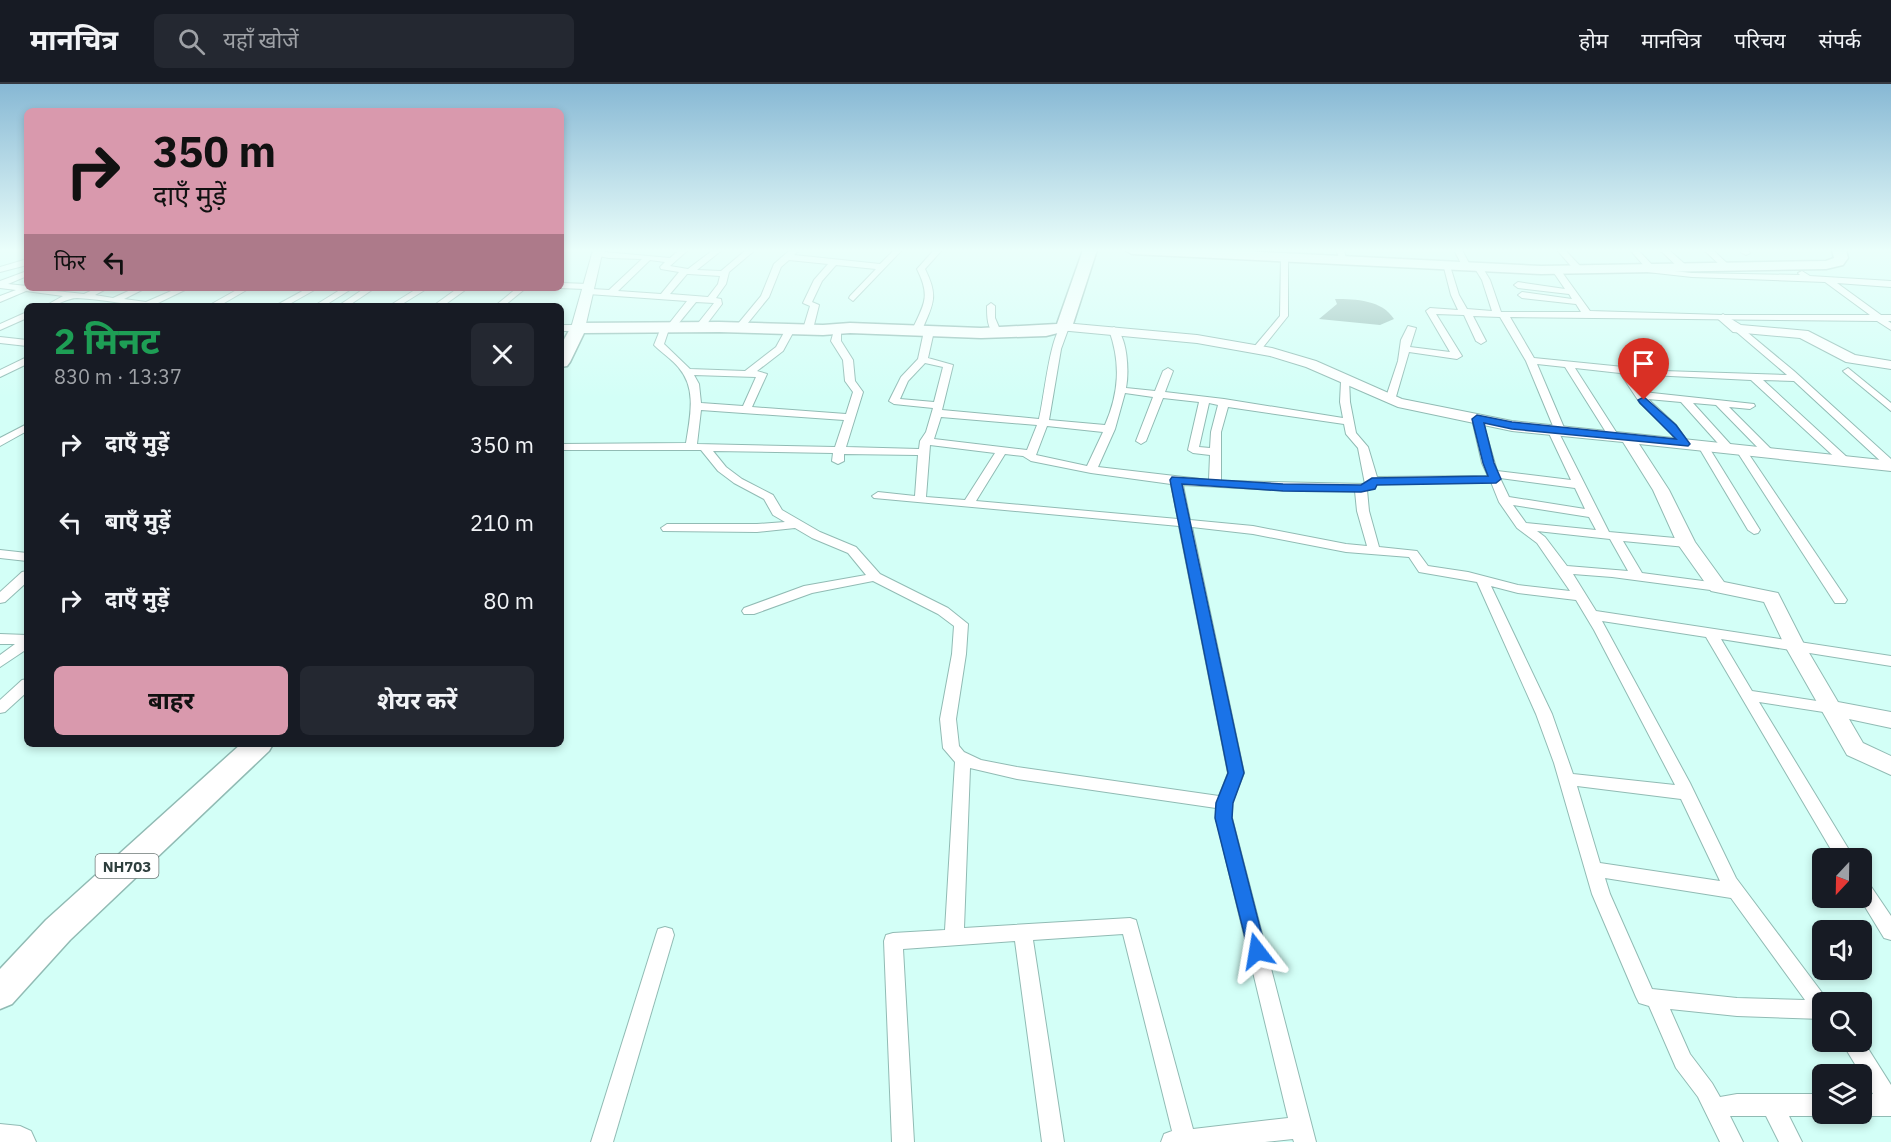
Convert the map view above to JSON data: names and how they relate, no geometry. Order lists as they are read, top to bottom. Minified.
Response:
{"streets":{"highway":["NH703"]},"north":"bottom","page":{"header":"मानचित्र","search":"यहाँ खोजें","nav":["होम","मानचित्र","परिचय","संपर्क"],"turn":["350 m","दाएँ मुड़ें"],"then":"फिर","heading":["2 मिनट","830 m · 13:37"],"list":[{"name":"दाएँ मुड़ें","value":"350 m"},{"name":"बाएँ मुड़ें","value":"210 m"},{"name":"दाएँ मुड़ें","value":"80 m"}],"buttons":["बाहर","शेयर करें"]}}
